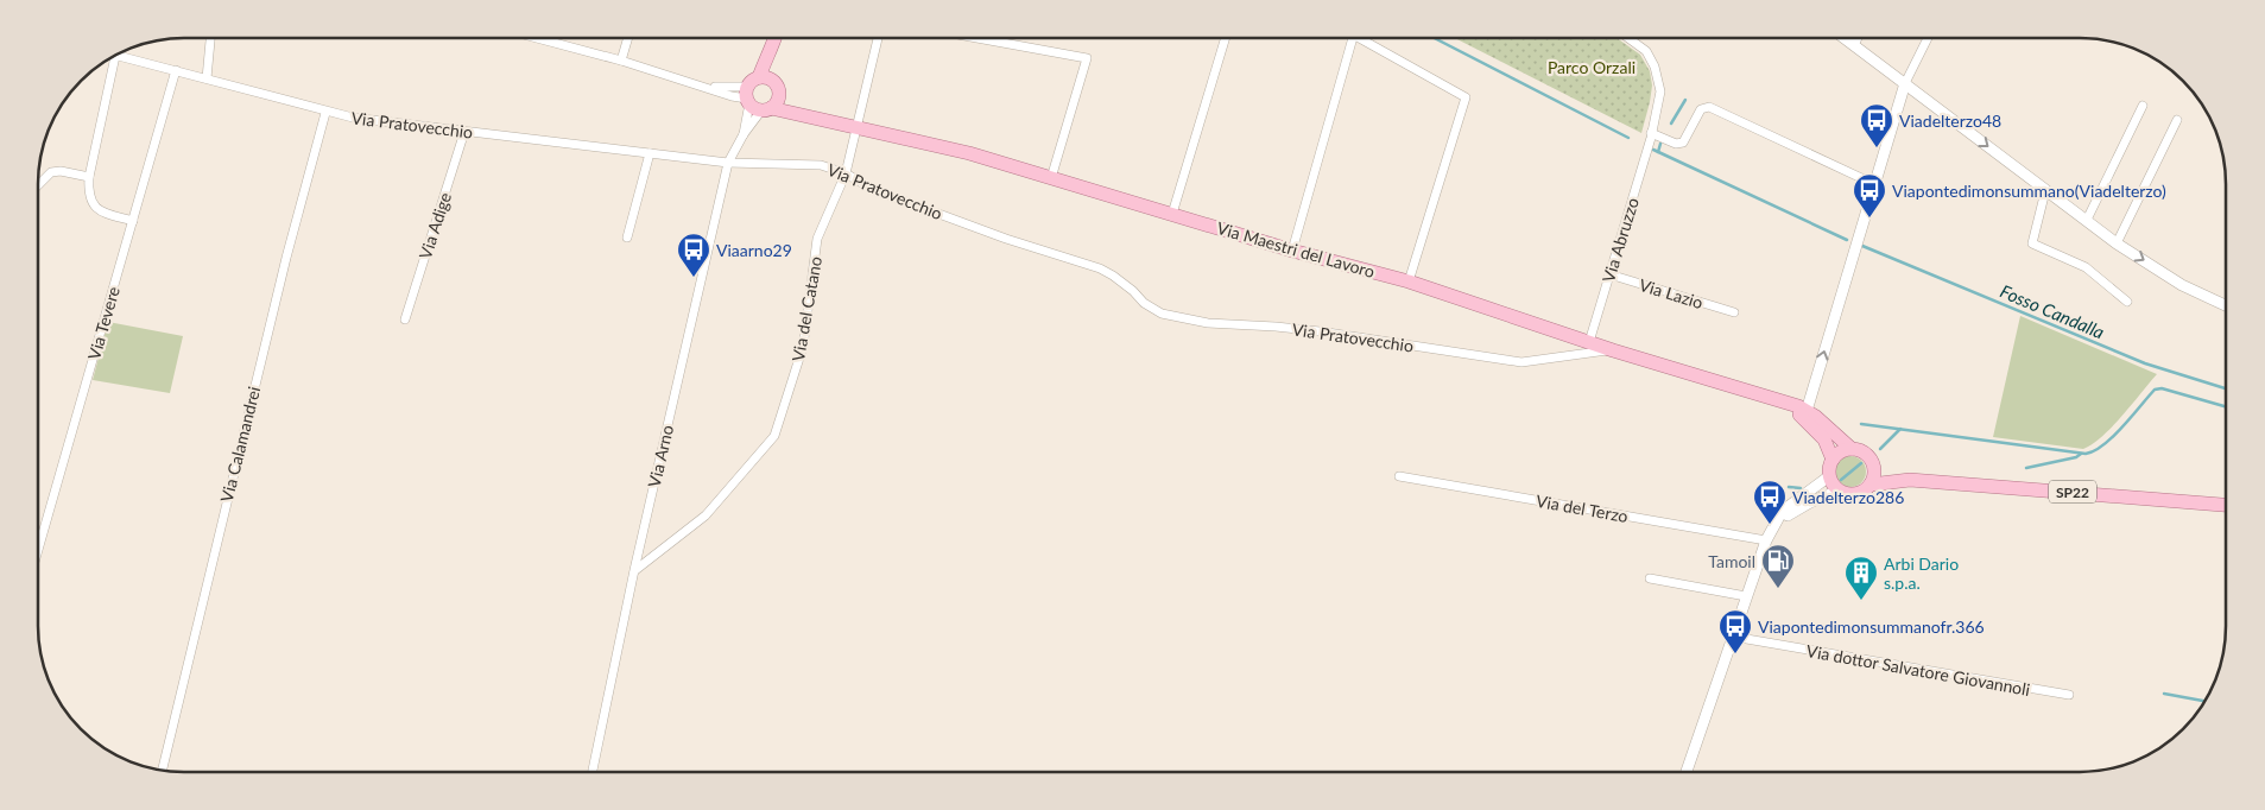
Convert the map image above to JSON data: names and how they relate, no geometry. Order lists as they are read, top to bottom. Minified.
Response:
{"streets":{"main road":["Via Maestri del Lavoro","SP22"],"street":["Via Pratovecchio","Via Adige","Via Abruzzo","Via Lazio","Via del Catano","Via Tevere","Via Calamandrei","Via Arno","Via del Terzo","Via dottor Salvatore Giovannoli"]},"crossings":[["Via Pratovecchio","Via Adige"],["Via Pratovecchio","Via Maestri del Lavoro"],["Via Pratovecchio","Via del Catano"],["Via Pratovecchio","Via Tevere"],["Via Pratovecchio","Via Calamandrei"],["Via Pratovecchio","Via Arno"],["Via Abruzzo","Via Maestri del Lavoro"],["Via Abruzzo","Via Lazio"],["Via Maestri del Lavoro","Via del Catano"],["Via Maestri del Lavoro","Via Arno"],["Via Maestri del Lavoro","SP22"],["Via del Catano","Via Arno"]],"water":["Fosso Candalla"],"parks":["Parco Orzali"],"places":{"bus stop":["Viadelterzo48","Viapontedimonsummano(Viadelterzo)","Viaarno29","Viadelterzo286","Viapontedimonsummanofr.366"],"fuel station":["Tamoil"],"building":["Arbi Dario s.p.a."]}}
